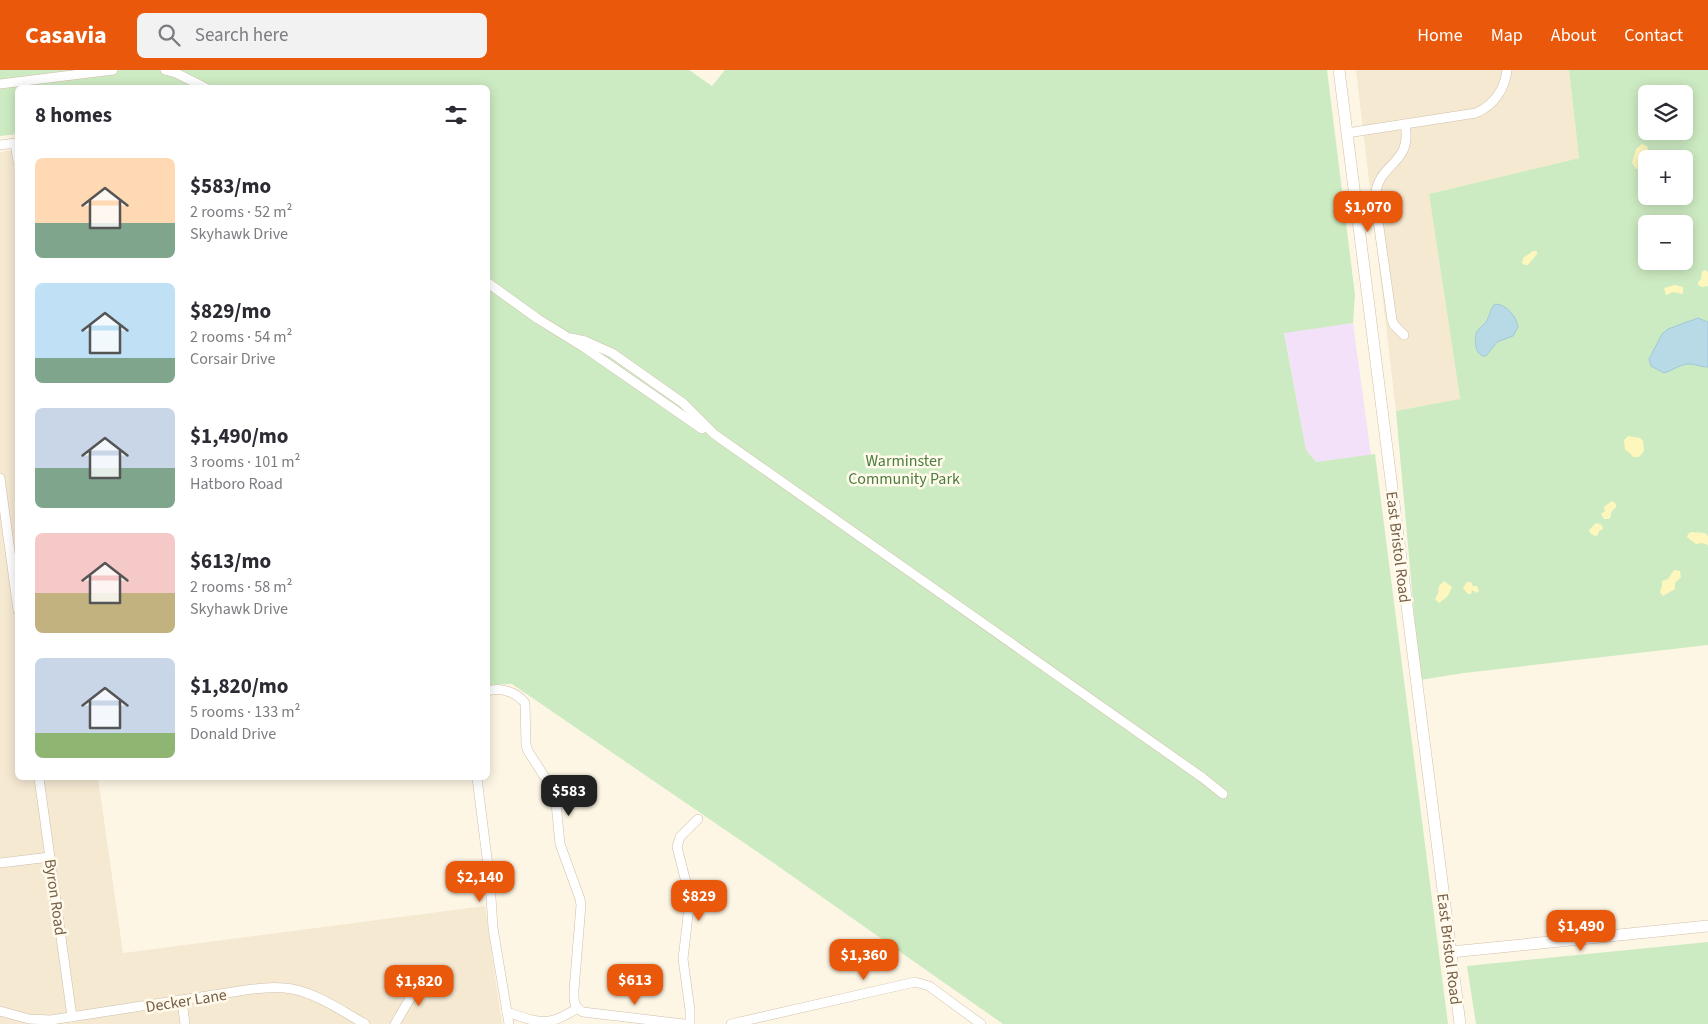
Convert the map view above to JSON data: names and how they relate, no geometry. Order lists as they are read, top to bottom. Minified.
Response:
{"streets":{"main road":["East Bristol Road"],"street":["Byron Road","Decker Lane"]},"crossings":[["Byron Road","Decker Lane"]],"parks":["Warminster Community Park"],"page":{"header":"Casavia","search":"Search here","nav":["Home","Map","About","Contact"],"map_buttons":["+","−"],"heading":"8 homes","list":[{"name":"$583/mo","note":"2 rooms · 52 m² · Skyhawk Drive"},{"name":"$829/mo","note":"2 rooms · 54 m² · Corsair Drive"},{"name":"$1,490/mo","note":"3 rooms · 101 m² · Hatboro Road"},{"name":"$613/mo","note":"2 rooms · 58 m² · Skyhawk Drive"},{"name":"$1,820/mo","note":"5 rooms · 133 m² · Donald Drive"}],"price":["$1,070","$583","$2,140","$829","$1,490","$1,360","$613","$1,820"]}}
